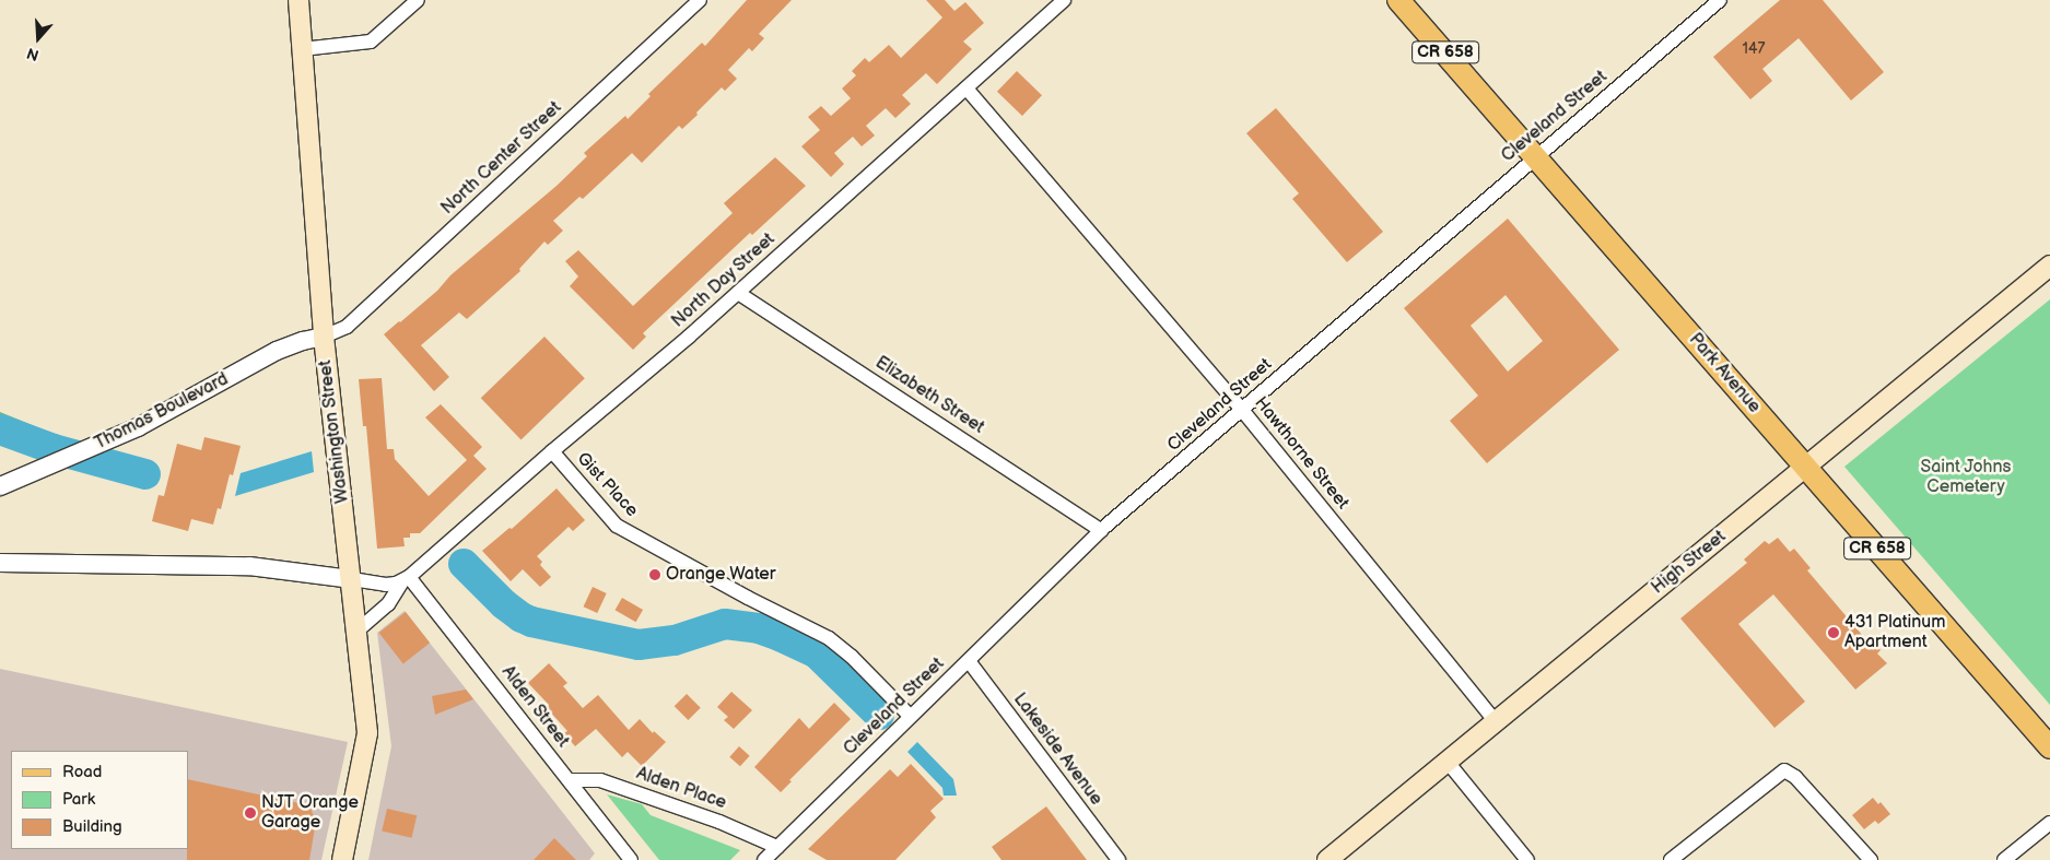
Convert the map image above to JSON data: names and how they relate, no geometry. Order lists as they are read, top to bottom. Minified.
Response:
{"streets":{"main road":["CR 658","Park Avenue","Washington Street","High Street"],"street":["Cleveland Street","North Center Street","North Day Street","Elizabeth Street","Thomas Boulevard","Hawthorne Street","Gist Place","Alden Street","Lakeside Avenue","Alden Place"]},"crossings":[["Cleveland Street","Park Avenue"],["Cleveland Street","Elizabeth Street"],["Cleveland Street","Hawthorne Street"],["Cleveland Street","Gist Place"],["Cleveland Street","Lakeside Avenue"],["Cleveland Street","Alden Place"],["North Center Street","Thomas Boulevard"],["North Center Street","Washington Street"],["North Day Street","Elizabeth Street"],["North Day Street","Washington Street"],["North Day Street","Hawthorne Street"],["North Day Street","Gist Place"],["North Day Street","Alden Street"],["Park Avenue","High Street"],["Thomas Boulevard","Washington Street"],["Hawthorne Street","High Street"],["Alden Street","Alden Place"]],"parks":["Saint Johns Cemetery"],"places":["Orange Water","431 Platinum Apartment","NJT Orange Garage"],"house_numbers":["147"],"legend":["Road","Park","Building"],"north":"bottom"}
